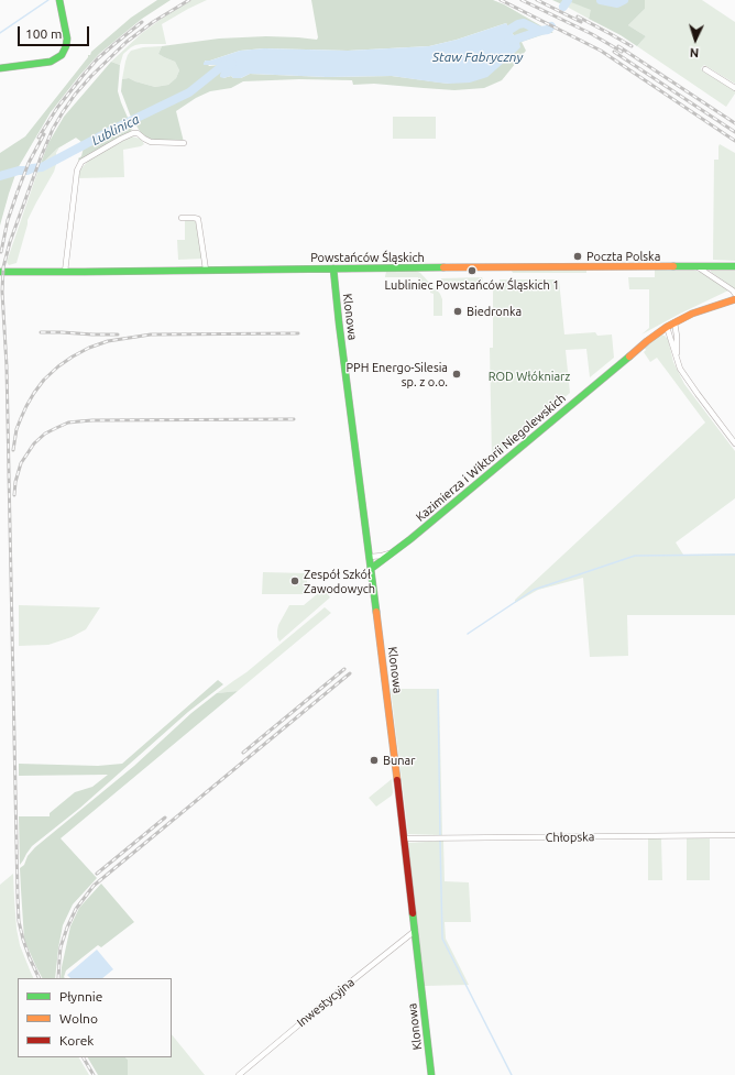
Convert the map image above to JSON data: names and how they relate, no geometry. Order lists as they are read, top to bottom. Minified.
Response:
{"streets":{"street":["Powstańców Śląskich","Klonowa","Kazimierza i Wiktorii Niegolewskich","Chłopska","Inwestycyjna"]},"crossings":[["Powstańców Śląskich","Klonowa"],["Klonowa","Kazimierza i Wiktorii Niegolewskich"],["Klonowa","Chłopska"],["Klonowa","Inwestycyjna"]],"water":["Staw Fabryczny","Lublinica"],"parks":["ROD Włókniarz"],"places":["Poczta Polska","Lubliniec Powstańców Śląskich 1","Biedronka","PPH Energo-Silesia sp. z o.o.","Zespół Szkół Zawodowych","Bunar"],"legend":["Płynnie","Wolno","Korek"],"scale_bar":"100 m","north":"bottom"}
